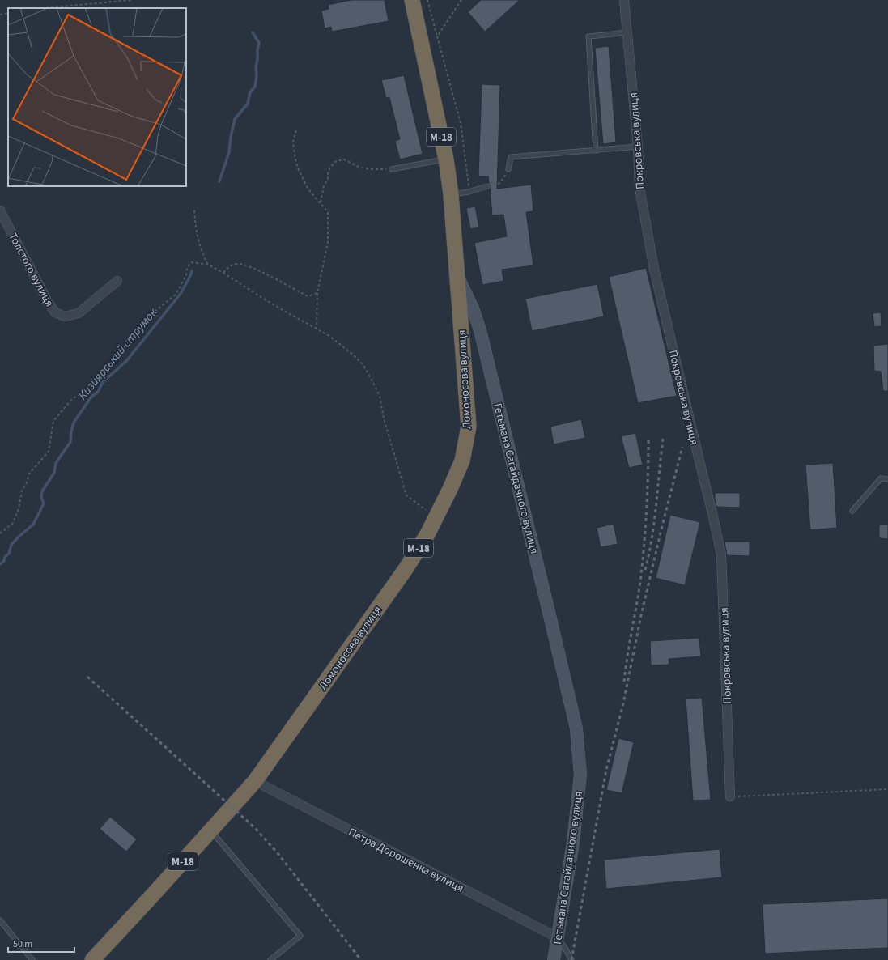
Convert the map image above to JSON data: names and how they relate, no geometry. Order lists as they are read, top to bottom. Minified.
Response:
{"streets":{"highway":["М-18","Ломоносова вулиця","Гетьмана Сагайдачного вулиця"],"street":["Покровська вулиця","Толстого вулиця","Петра Дорошенка вулиця"]},"crossings":[["Ломоносова вулиця","Гетьмана Сагайдачного вулиця"],["Ломоносова вулиця","Петра Дорошенка вулиця"],["Гетьмана Сагайдачного вулиця","Петра Дорошенка вулиця"]],"water":["Кизиярський струмок"],"scale_bar":"50 m"}
